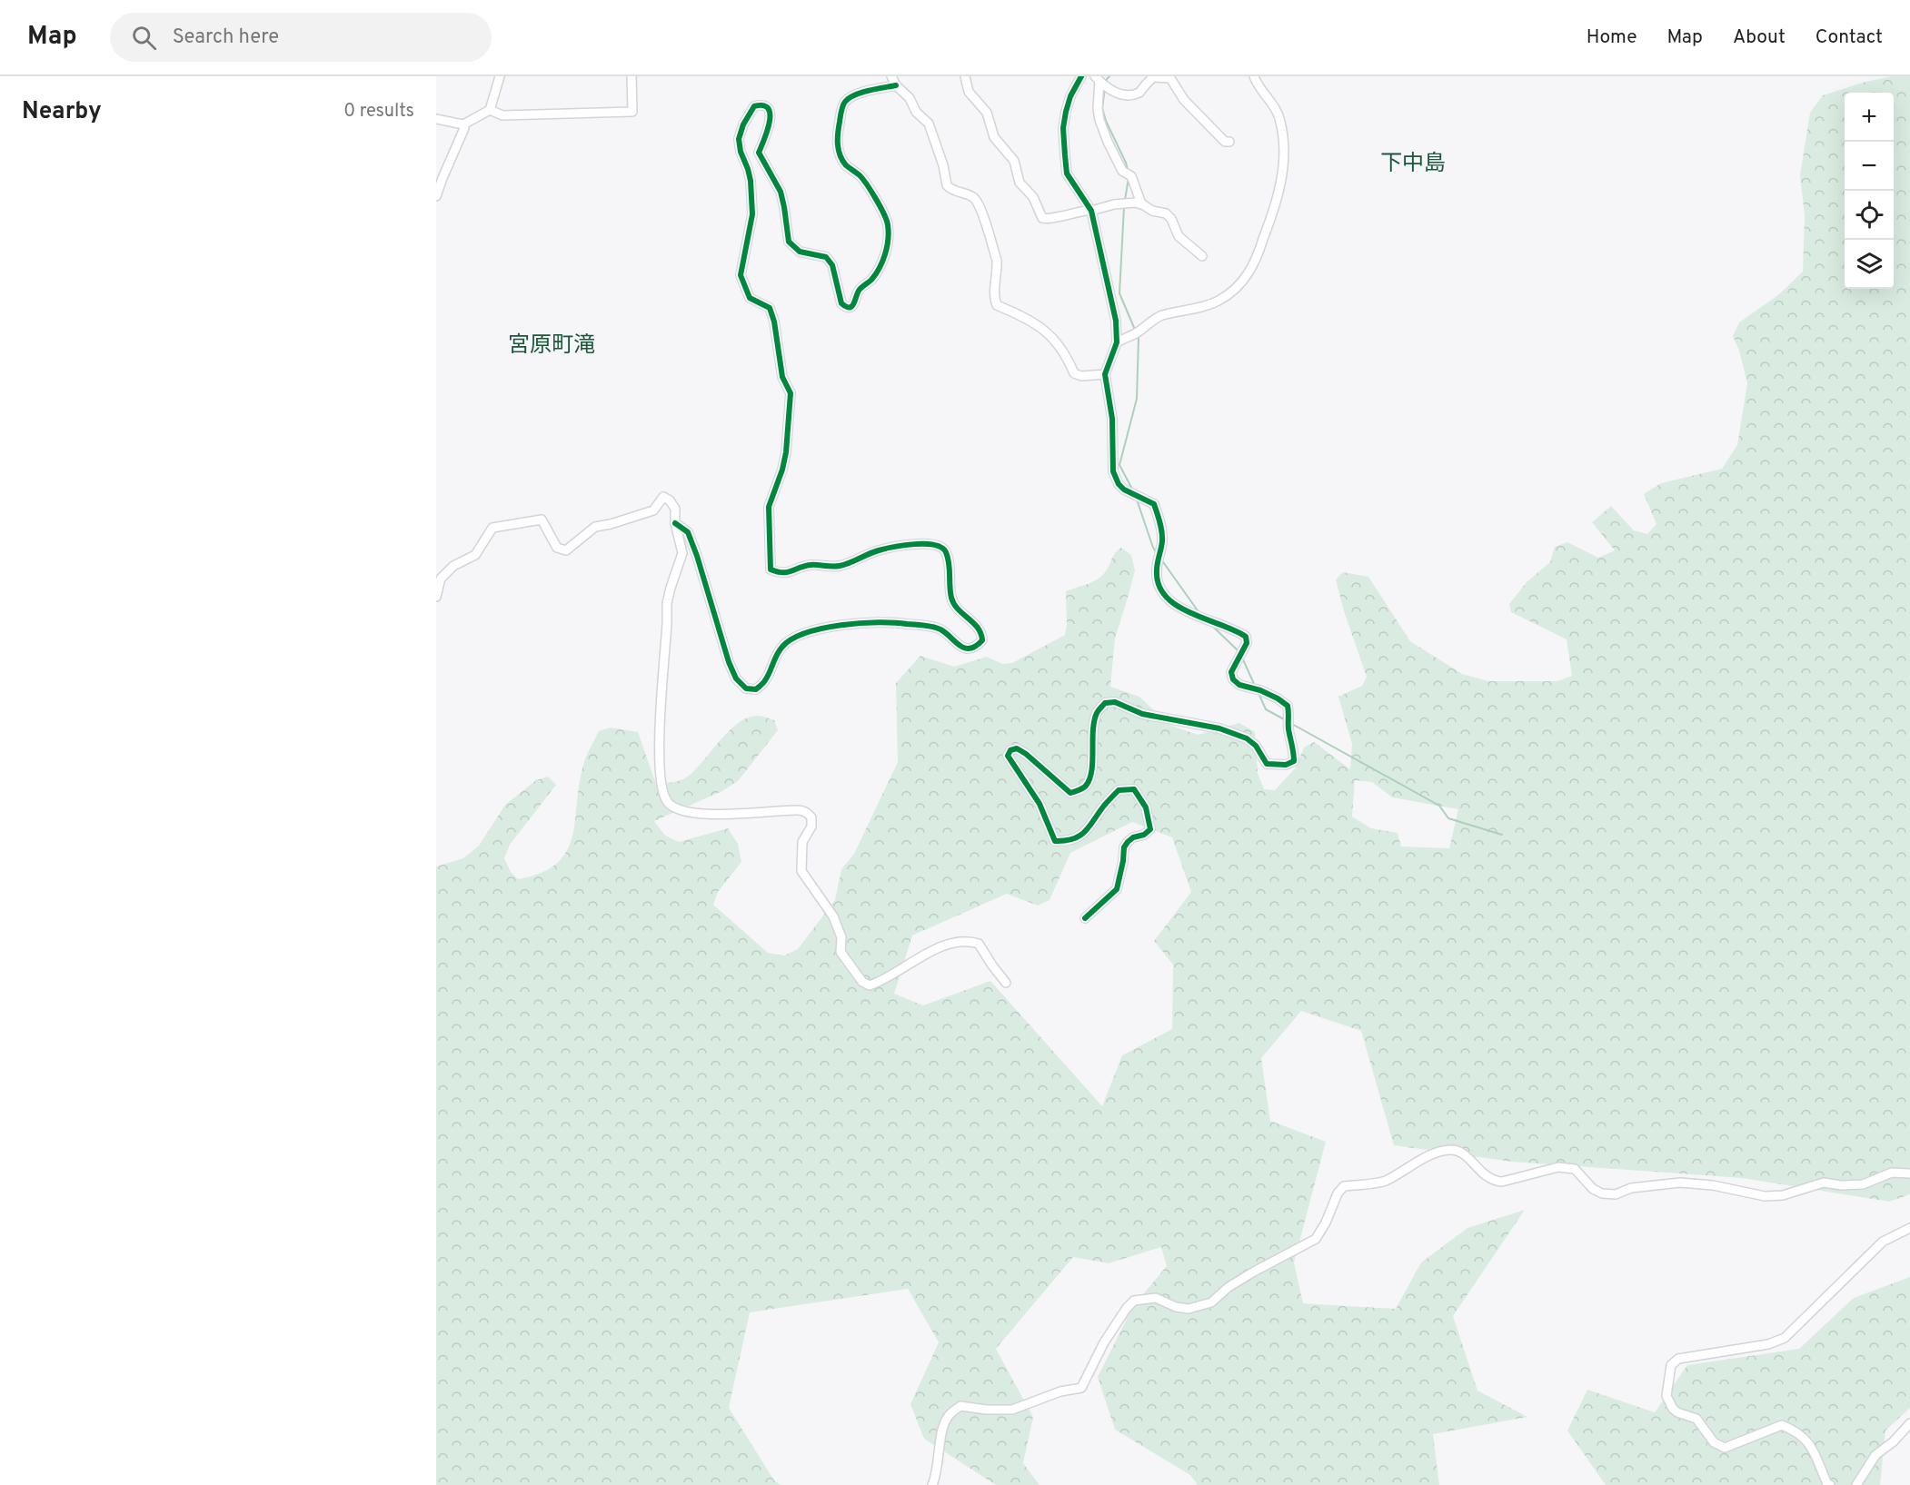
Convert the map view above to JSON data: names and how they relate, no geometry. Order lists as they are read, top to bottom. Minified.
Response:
{"districts":["下中島","宮原町滝"],"page":{"header":"Map","search":"Search here","nav":["Home","Map","About","Contact"],"heading":["Nearby","0 results"],"map_buttons":["+","−"]}}
